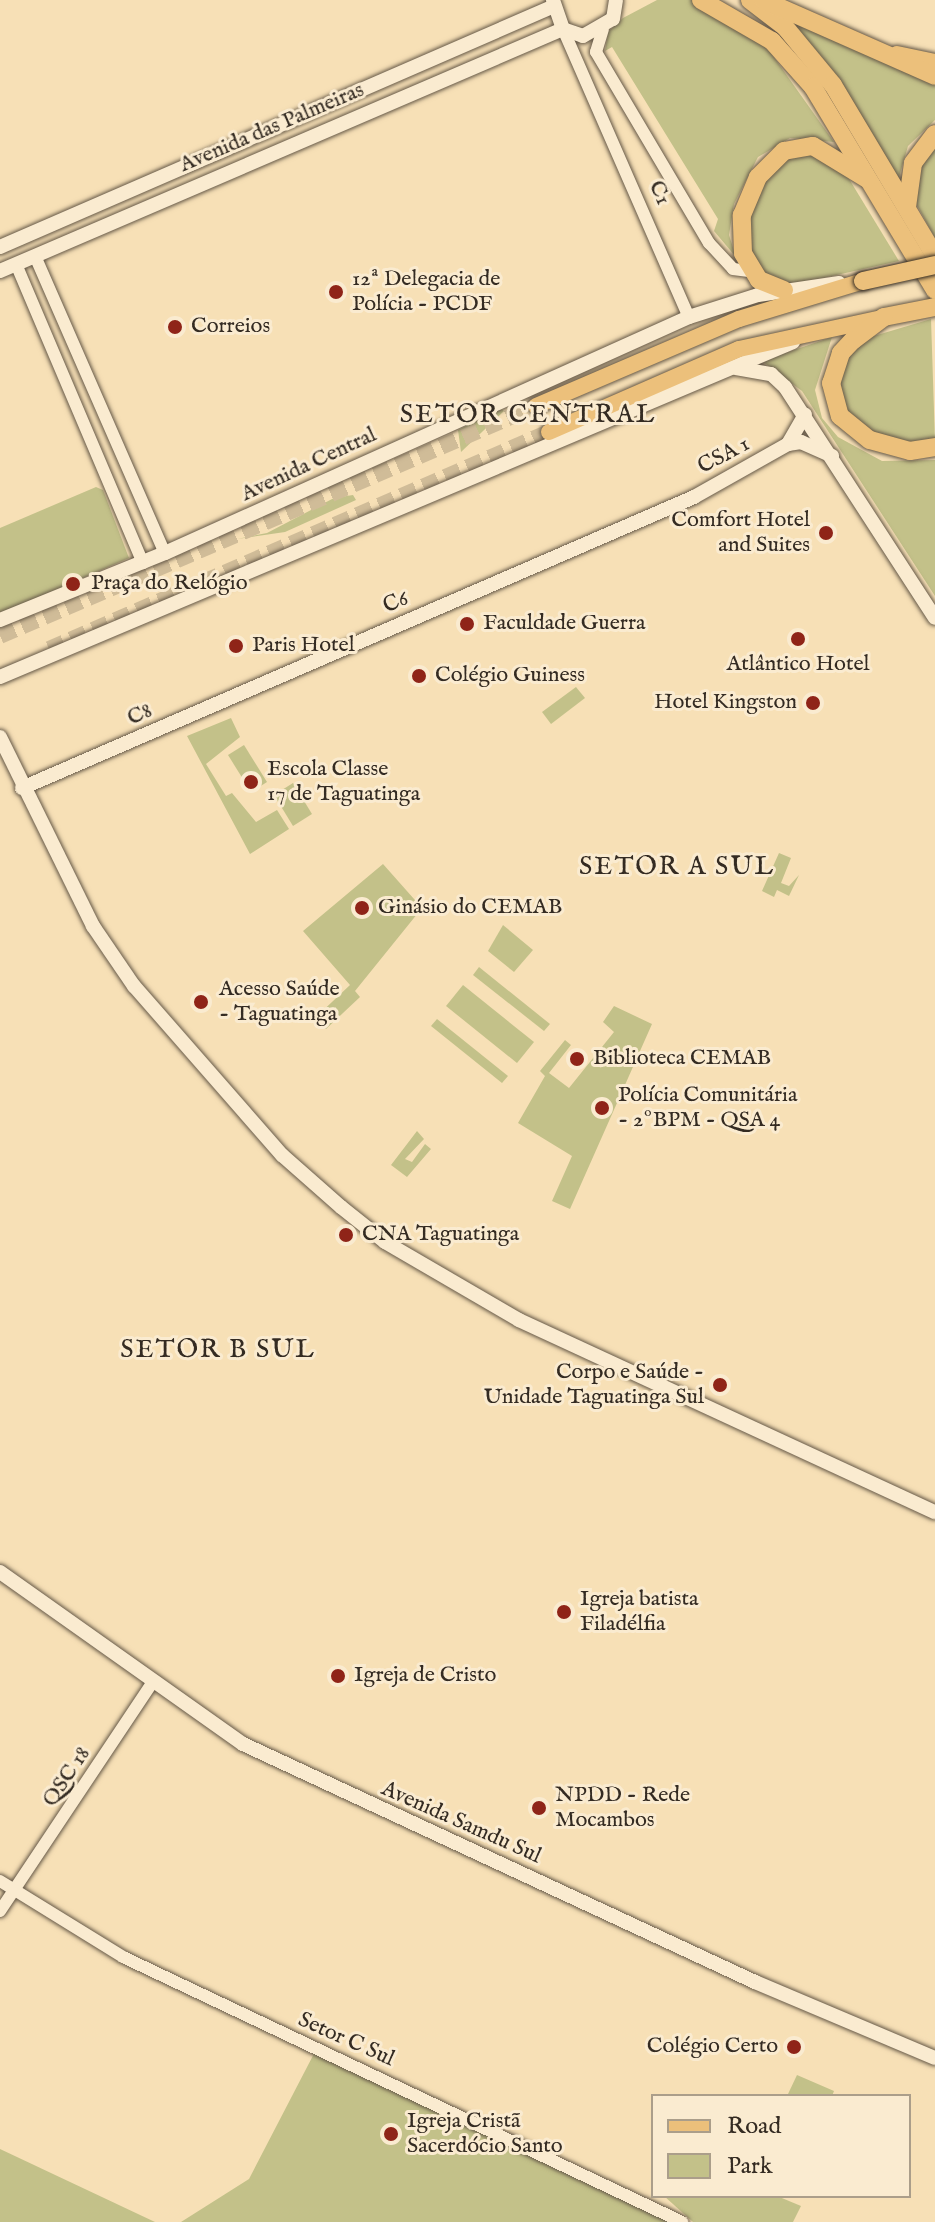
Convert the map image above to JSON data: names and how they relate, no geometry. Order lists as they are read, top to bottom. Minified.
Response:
{"streets":{"main road":["Avenida das Palmeiras","CSA 1","Avenida Central","C6","C8","Avenida Samdu Sul"],"street":["C1","QSC 18","Setor C Sul"]},"crossings":[["Avenida das Palmeiras","C1"],["C1","Avenida Central"],["CSA 1","C6"],["C6","C8"],["QSC 18","Avenida Samdu Sul"],["QSC 18","Setor C Sul"]],"districts":["SETOR CENTRAL","SETOR A SUL","SETOR B SUL"],"places":["12ª Delegacia de Polícia - PCDF","Correios","Comfort Hotel and Suites","Praça do Relógio","Faculdade Guerra","Atlântico Hotel","Paris Hotel","Colégio Guiness","Hotel Kingston","Escola Classe 17 de Taguatinga","Ginásio do CEMAB","Acesso Saúde - Taguatinga","Biblioteca CEMAB","Polícia Comunitária - 2ºBPM - QSA 4","CNA Taguatinga","Corpo e Saúde - Unidade Taguatinga Sul","Igreja batista Filadélfia","Igreja de Cristo","NPDD - Rede Mocambos","Colégio Certo","Igreja Cristã Sacerdócio Santo"],"legend":["Road","Park"]}
